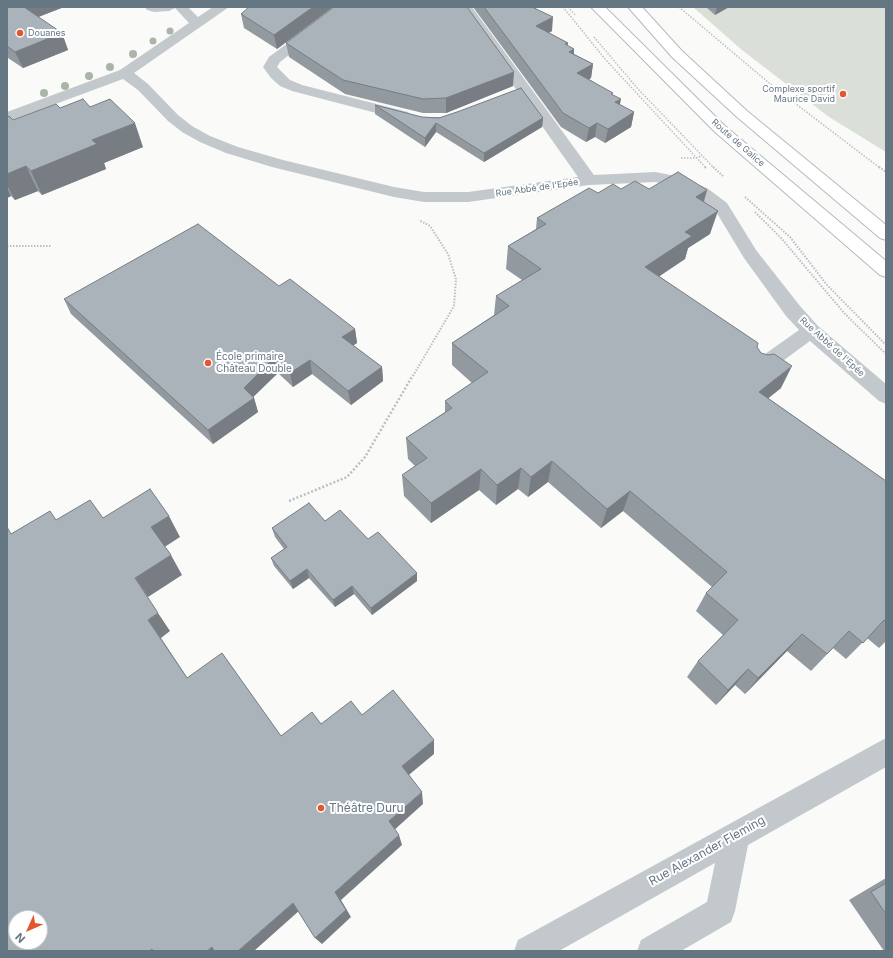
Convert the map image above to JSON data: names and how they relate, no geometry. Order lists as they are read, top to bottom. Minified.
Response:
{"streets":{"main road":["Route de Galice"],"street":["Rue Abbé de l'Epée","Rue Alexander Fleming"]},"places":["Douanes","Complexe sportif Maurice David","École primaire Château Double","Théâtre Duru"],"north":"bottom left"}
